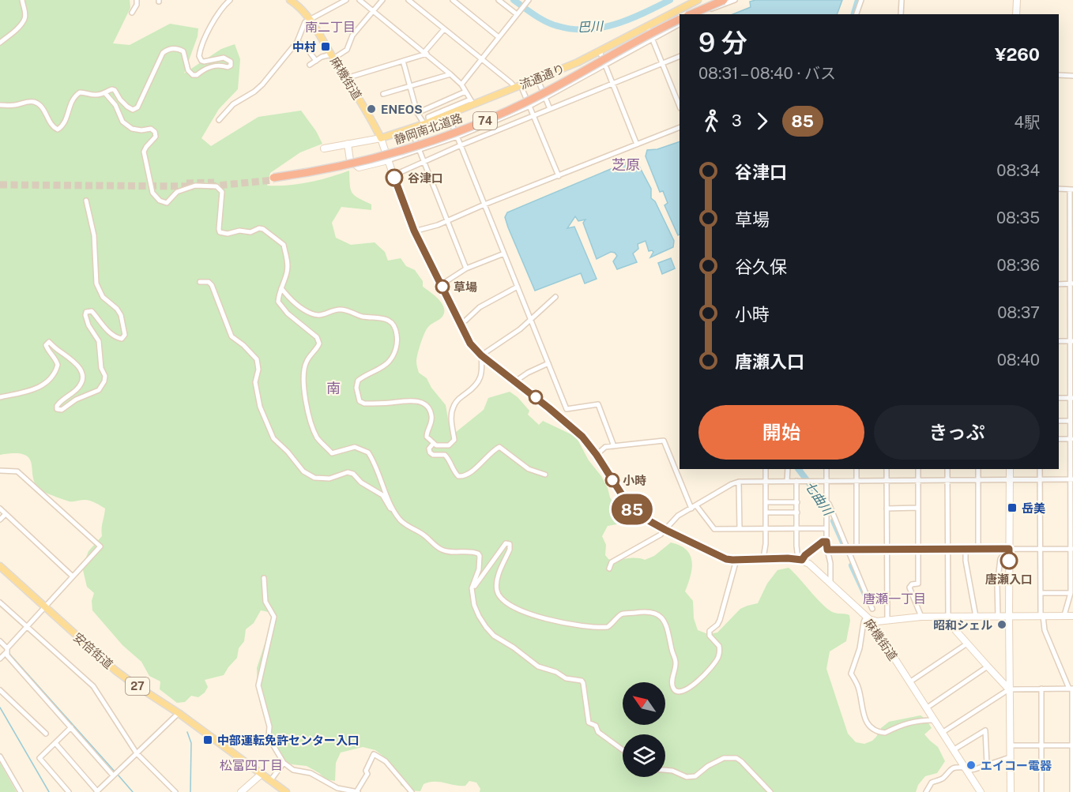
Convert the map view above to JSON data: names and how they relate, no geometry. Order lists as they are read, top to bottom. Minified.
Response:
{"streets":{"highway":["74","静岡南北道路"],"main road":["流通通り","麻機街道","安倍街道","27"]},"crossings":[["流通通り","麻機街道"]],"districts":["南二丁目","芝原","南","唐瀬一丁目","松富四丁目"],"water":["巴川","七曲川"],"places":{"transit":["中村","岳美","中部運転免許センター入口"],"other":["ENEOS","谷津口","草場","小時","唐瀬入口","昭和シェル","エイコー電器"]},"lines":["bus line 85"],"north":"top left","page":{"on_map":"85","heading":["9 分","08:31 – 08:40 · バス","¥260"],"legs":["3","85","4駅"],"list":[{"name":"谷津口","value":"08:34"},{"name":"草場","value":"08:35"},{"name":"谷久保","value":"08:36"},{"name":"小時","value":"08:37"},{"name":"唐瀬入口","value":"08:40"}],"buttons":["開始","きっぷ"]}}
